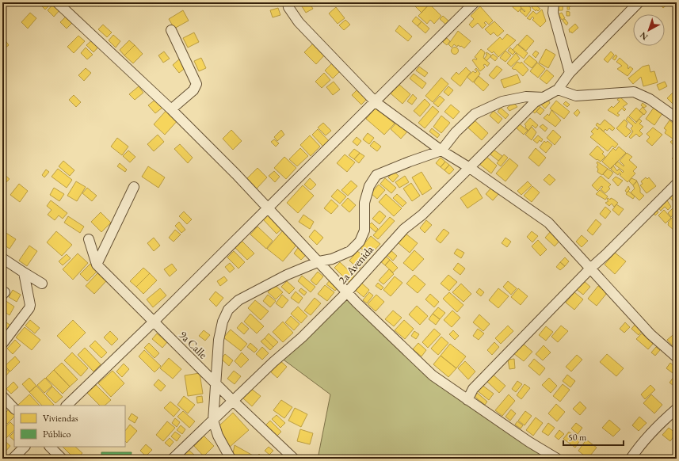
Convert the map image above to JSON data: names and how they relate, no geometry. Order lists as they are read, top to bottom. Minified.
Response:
{"streets":{"street":["2a Avenida","9a Calle"]},"crossings":[["2a Avenida","9a Calle"]],"legend":["Viviendas","Público"],"scale_bar":"50 m","north":"bottom left"}
